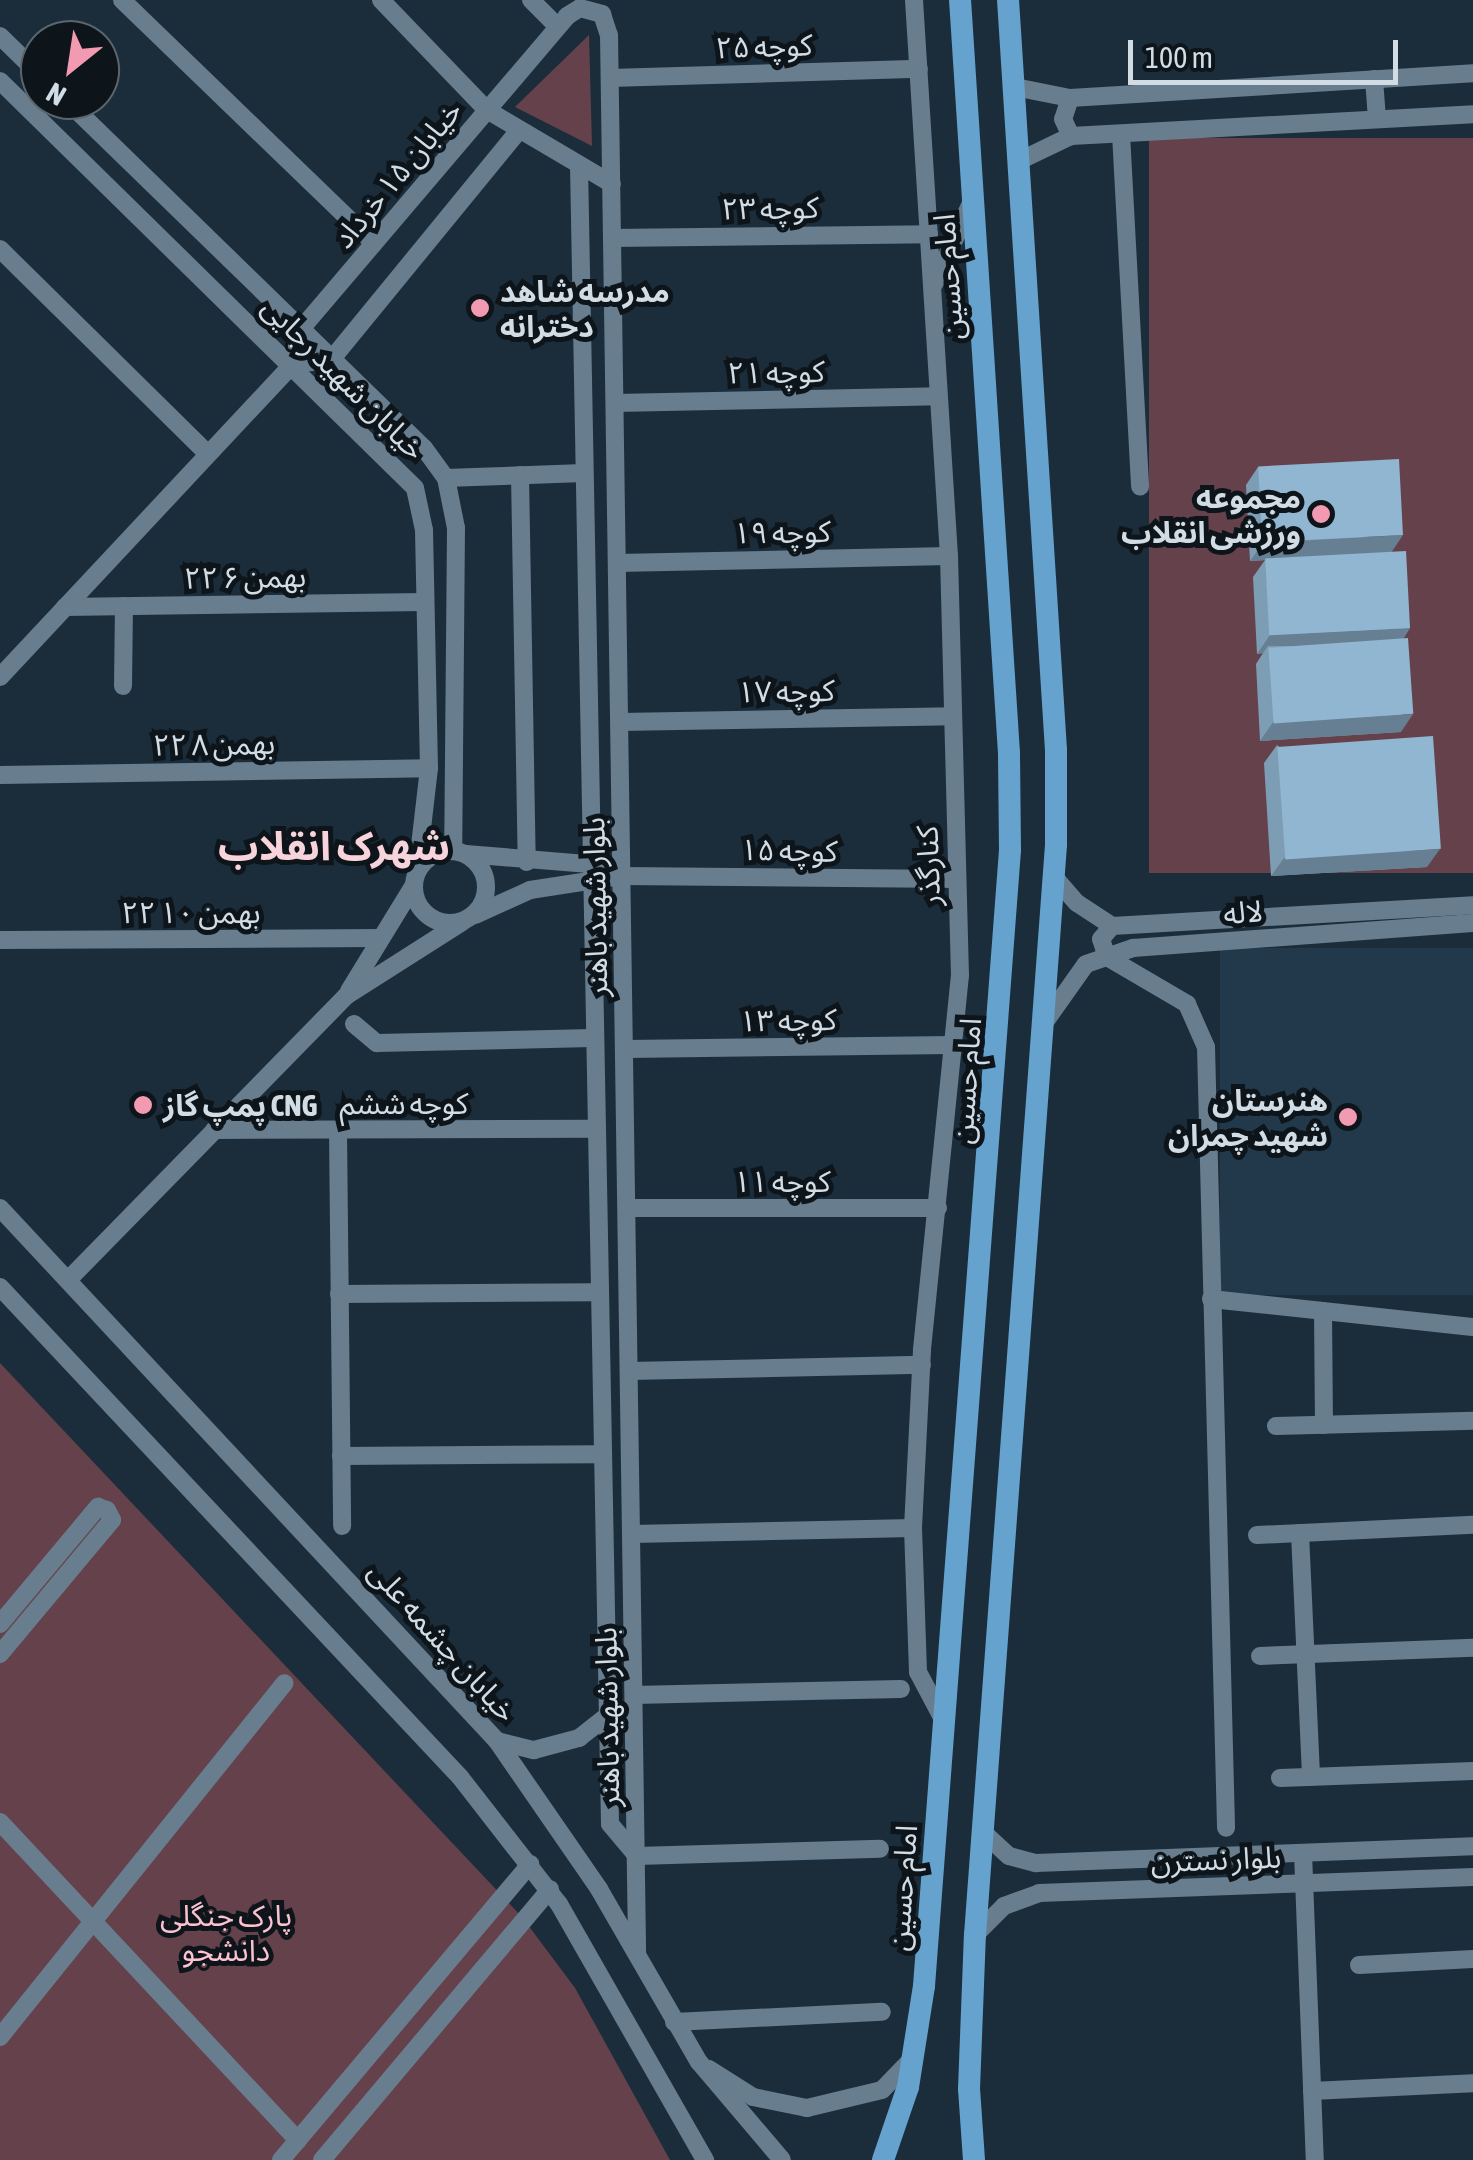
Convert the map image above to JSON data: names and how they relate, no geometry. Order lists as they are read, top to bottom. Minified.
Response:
{"streets":{"main road":["امام حسین"],"street":["کوچه ۲۵","خیابان ۱۵ خرداد","کوچه ۲۳","کوچه ۲۱","خیابان شهید رجایی","کوچه ۱۹","۲۲ بهمن ۶","کوچه ۱۷","۲۲ بهمن ۸","کوچه ۱۵","کنارگذر","بلوار شهید باهنر","۲۲ بهمن ۱۰","لاله","کوچه ۱۳","کوچه ششم","کوچه ۱۱","خیابان چشمه علی","بلوار نسترن"]},"crossings":[["کوچه ۲۵","کنارگذر"],["کوچه ۲۵","بلوار شهید باهنر"],["خیابان ۱۵ خرداد","خیابان شهید رجایی"],["خیابان ۱۵ خرداد","بلوار شهید باهنر"],["کوچه ۲۳","کنارگذر"],["کوچه ۲۳","بلوار شهید باهنر"],["امام حسین","کنارگذر"],["کوچه ۲۱","کنارگذر"],["کوچه ۲۱","بلوار شهید باهنر"],["خیابان شهید رجایی","۲۲ بهمن ۶"],["خیابان شهید رجایی","۲۲ بهمن ۸"],["کوچه ۱۹","کنارگذر"],["کوچه ۱۹","بلوار شهید باهنر"],["کوچه ۱۷","کنارگذر"],["کوچه ۱۷","بلوار شهید باهنر"],["کوچه ۱۵","کنارگذر"],["کوچه ۱۵","بلوار شهید باهنر"],["کنارگذر","کوچه ۱۳"],["کنارگذر","کوچه ۱۱"],["بلوار شهید باهنر","کوچه ۱۳"],["بلوار شهید باهنر","کوچه ششم"],["بلوار شهید باهنر","کوچه ۱۱"],["بلوار شهید باهنر","خیابان چشمه علی"]],"districts":["شهرک انقلاب"],"parks":["پارک جنگلی دانشجو"],"places":["مدرسه شاهد دخترانه","مجموعه ورزشی انقلاب","پمپ گاز CNG","هنرستان شهید چمران"],"scale_bar":"100 m","north":"bottom left"}
